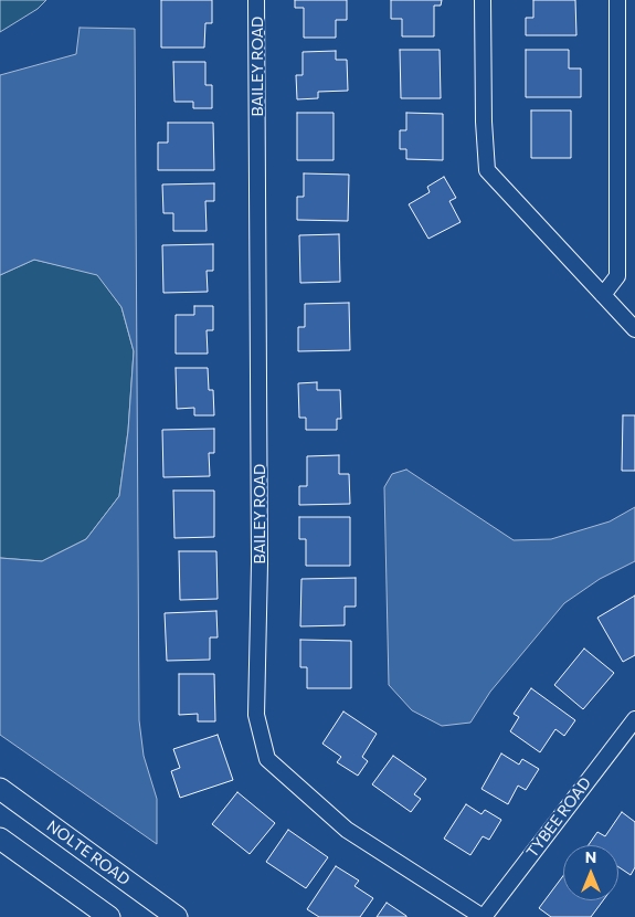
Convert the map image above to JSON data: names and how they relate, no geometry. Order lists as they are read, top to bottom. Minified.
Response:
{"streets":{"street":["BAILEY ROAD","TYBEE ROAD","NOLTE ROAD"]},"crossings":[["BAILEY ROAD","TYBEE ROAD"]],"north":"top"}
